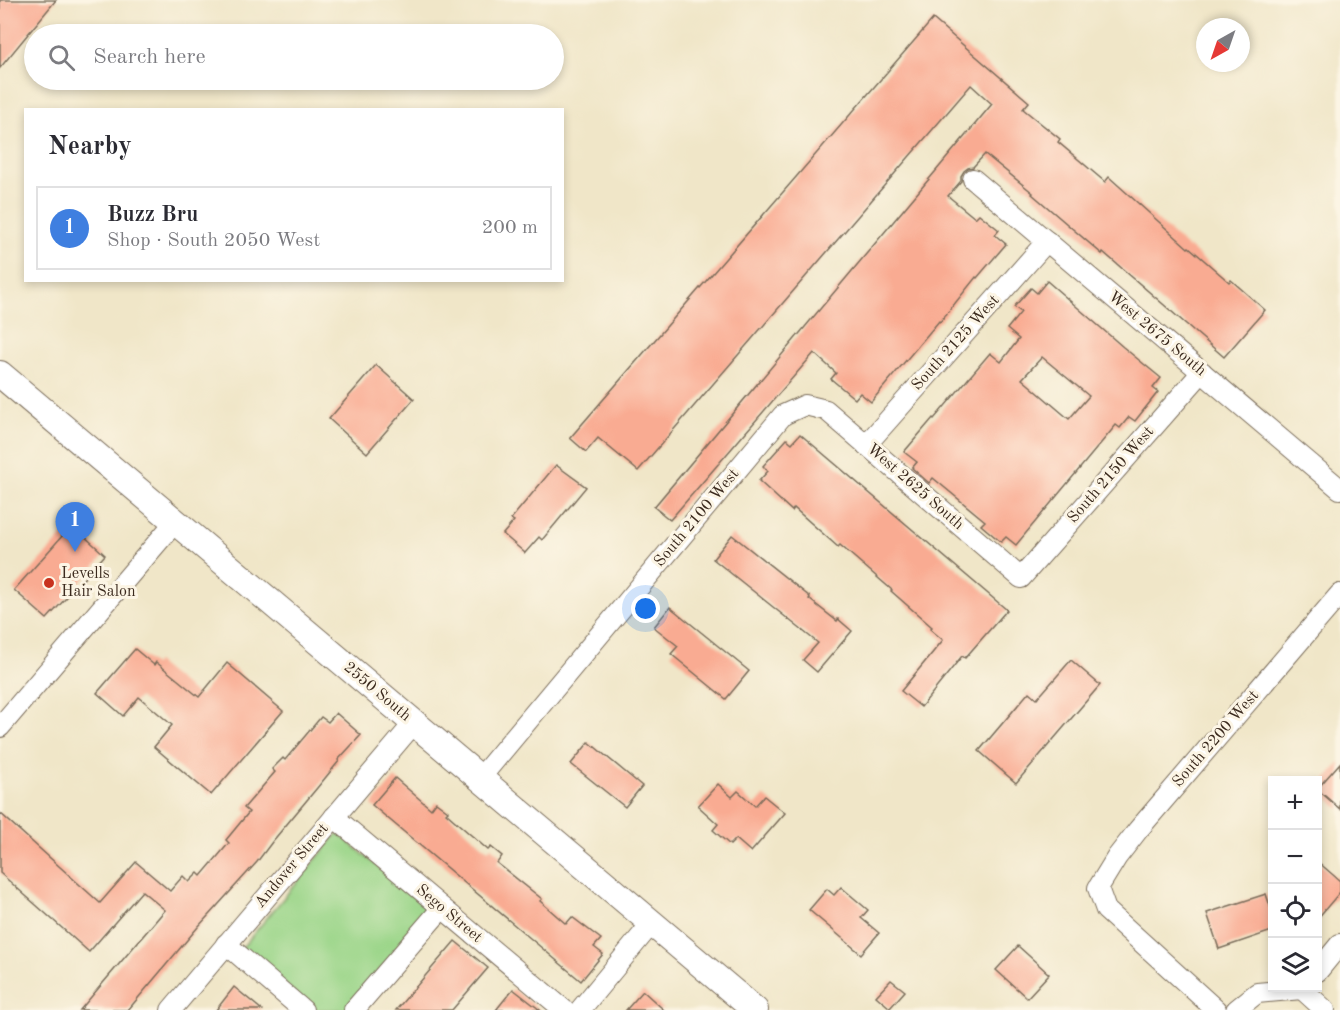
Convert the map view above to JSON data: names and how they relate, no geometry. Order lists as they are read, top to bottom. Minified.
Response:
{"streets":{"street":["West 2675 South","South 2125 West","South 2150 West","West 2625 South","South 2100 West","2550 South","South 2200 West","Andover Street","Sego Street"]},"crossings":[["West 2675 South","South 2125 West"],["West 2675 South","South 2150 West"],["South 2125 West","West 2625 South"],["South 2150 West","West 2625 South"],["West 2625 South","South 2100 West"],["South 2100 West","2550 South"],["2550 South","Andover Street"],["Andover Street","Sego Street"]],"places":["Levells Hair Salon"],"north":"bottom left","page":{"search":"Search here","heading":"Nearby","list":[{"mark":"1","name":"Buzz Bru","note":"Shop · South 2050 West","value":"200 m"}],"pins":"1","map_buttons":["+","−"]}}
